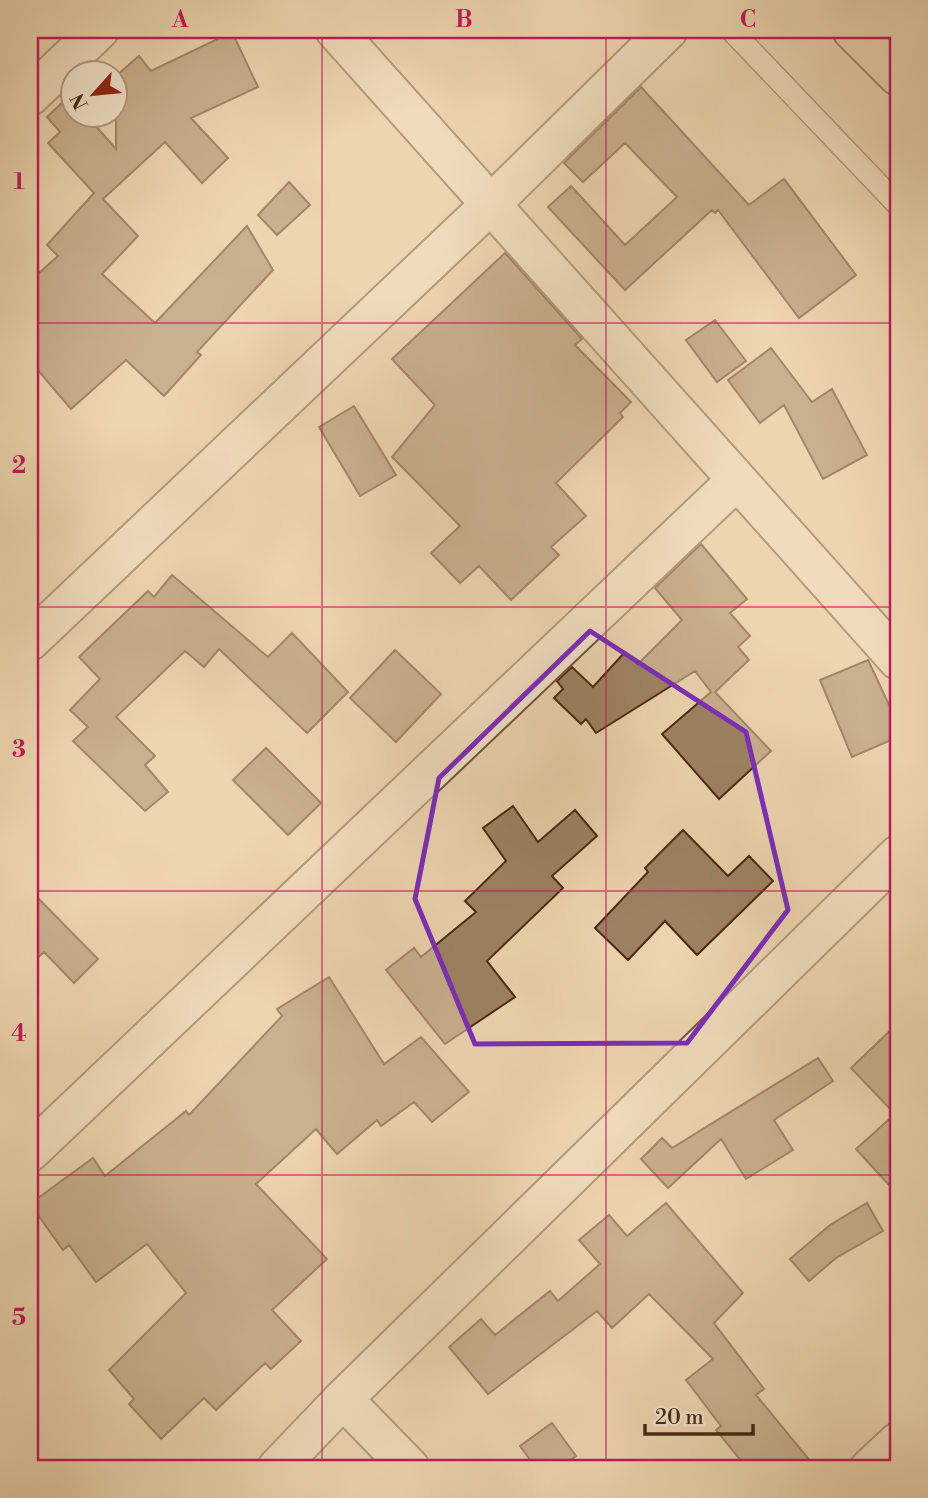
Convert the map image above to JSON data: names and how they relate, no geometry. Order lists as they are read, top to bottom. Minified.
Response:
{"scale_bar":"20 m","north":"bottom left","grid":{"columns":["A","B","C"],"rows":["1","2","3","4","5"]}}
